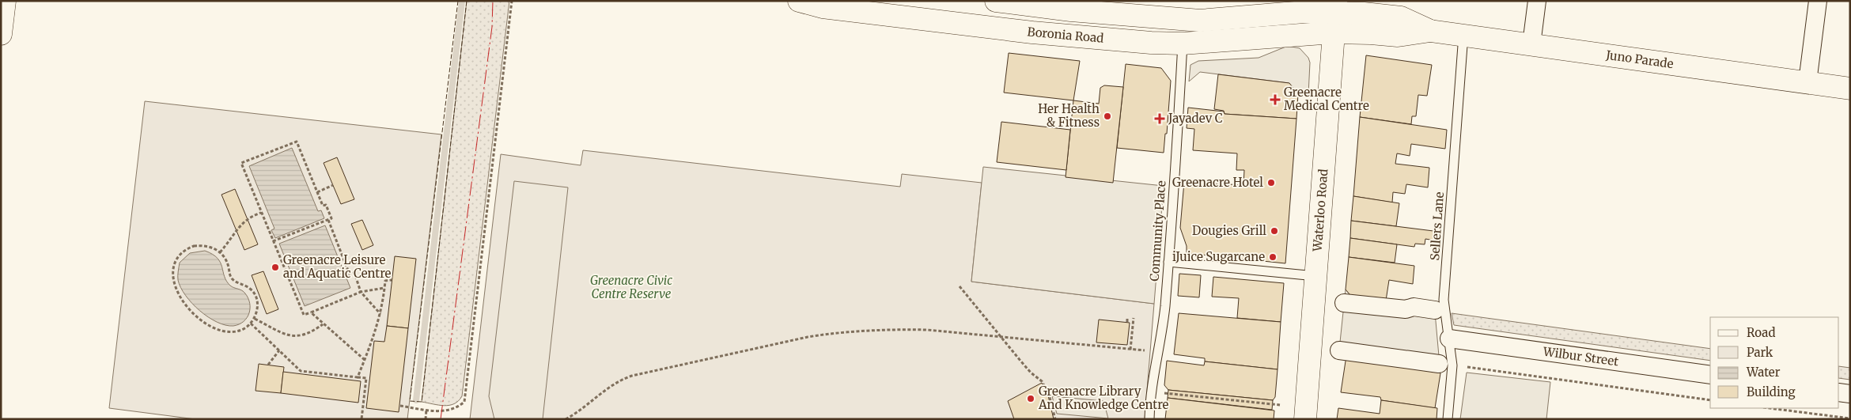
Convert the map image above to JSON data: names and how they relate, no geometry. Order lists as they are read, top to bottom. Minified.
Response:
{"streets":{"main road":["Boronia Road","Juno Parade","Waterloo Road"],"street":["Wilbur Street"],"lane":["Sellers Lane","Community Place"]},"crossings":[["Boronia Road","Juno Parade"],["Boronia Road","Waterloo Road"],["Boronia Road","Community Place"],["Juno Parade","Waterloo Road"],["Juno Parade","Sellers Lane"],["Sellers Lane","Wilbur Street"]],"parks":["Greenacre Civic Centre Reserve"],"places":{"health":["Greenacre Medical Centre","Jayadev C"],"other":["Her Health & Fitness","Greenacre Hotel","Dougies Grill","iJuice Sugarcane","Greenacre Leisure and Aquatic Centre","Greenacre Library And Knowledge Centre"]},"legend":["Road","Park","Water","Building"]}
